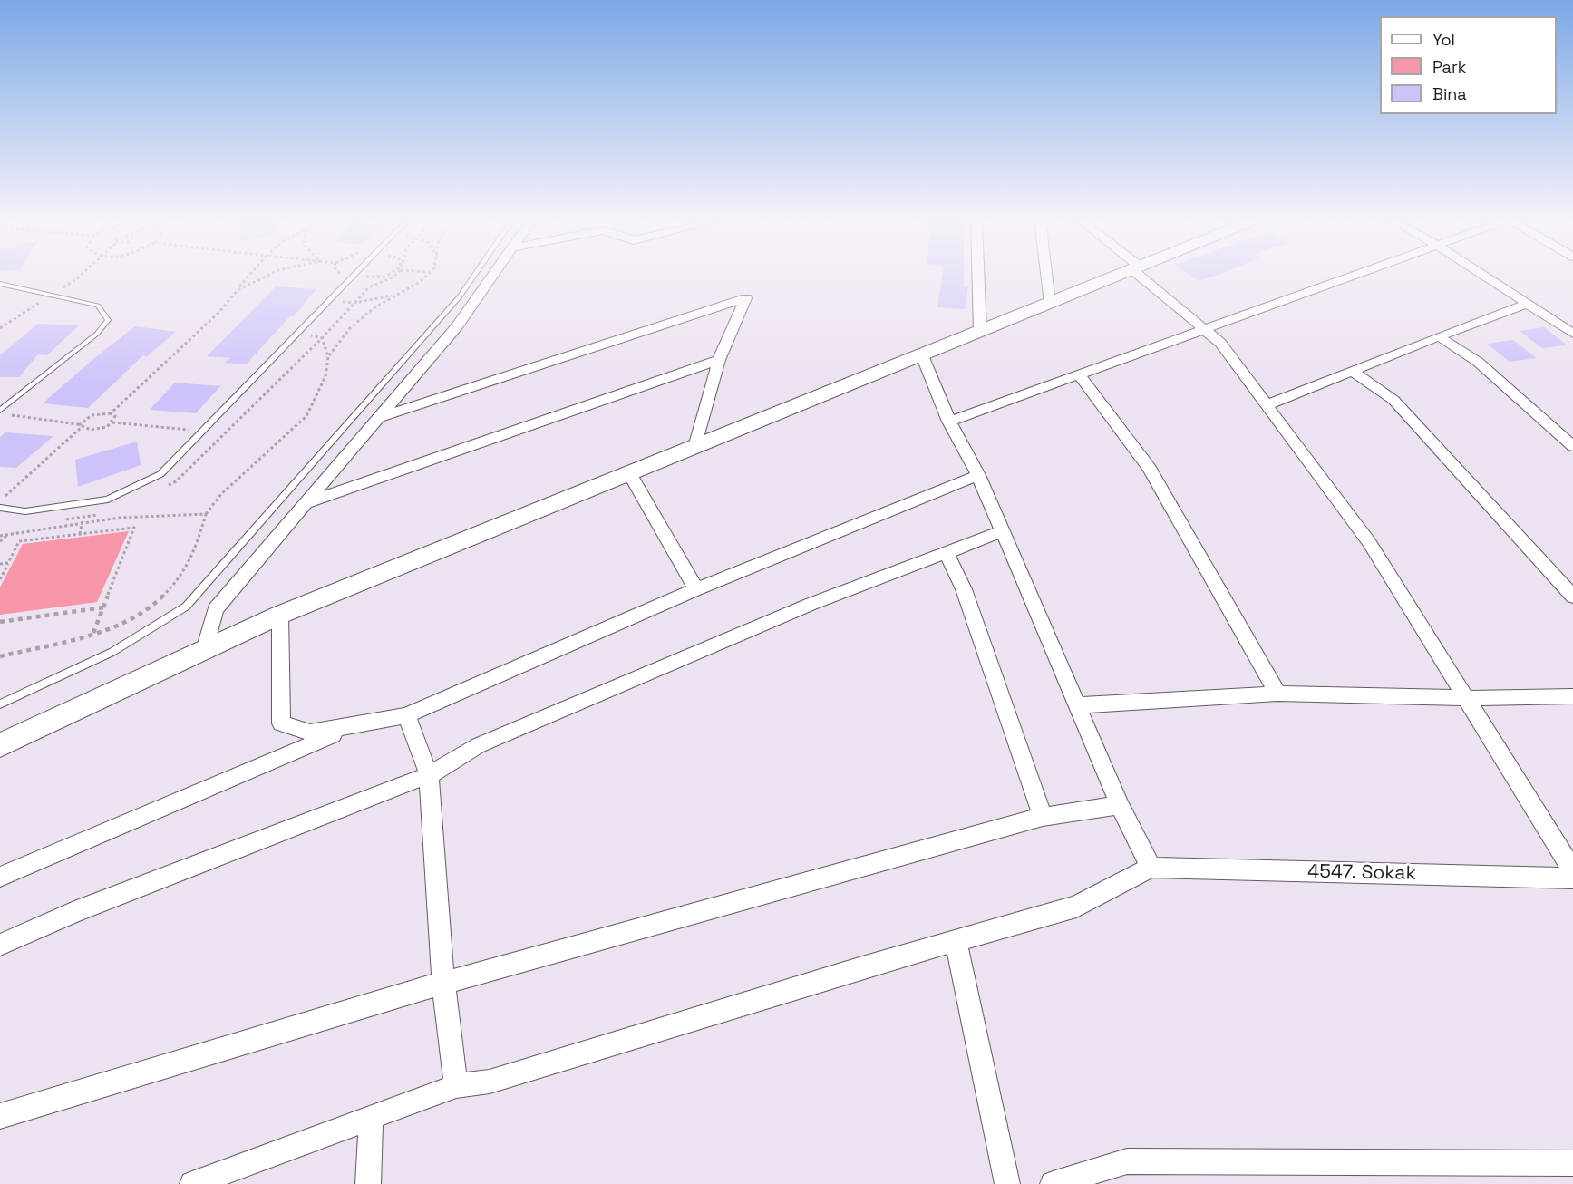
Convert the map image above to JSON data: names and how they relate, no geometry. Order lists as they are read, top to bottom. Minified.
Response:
{"streets":{"street":["4547. Sokak"]},"legend":["Yol","Park","Bina"]}
